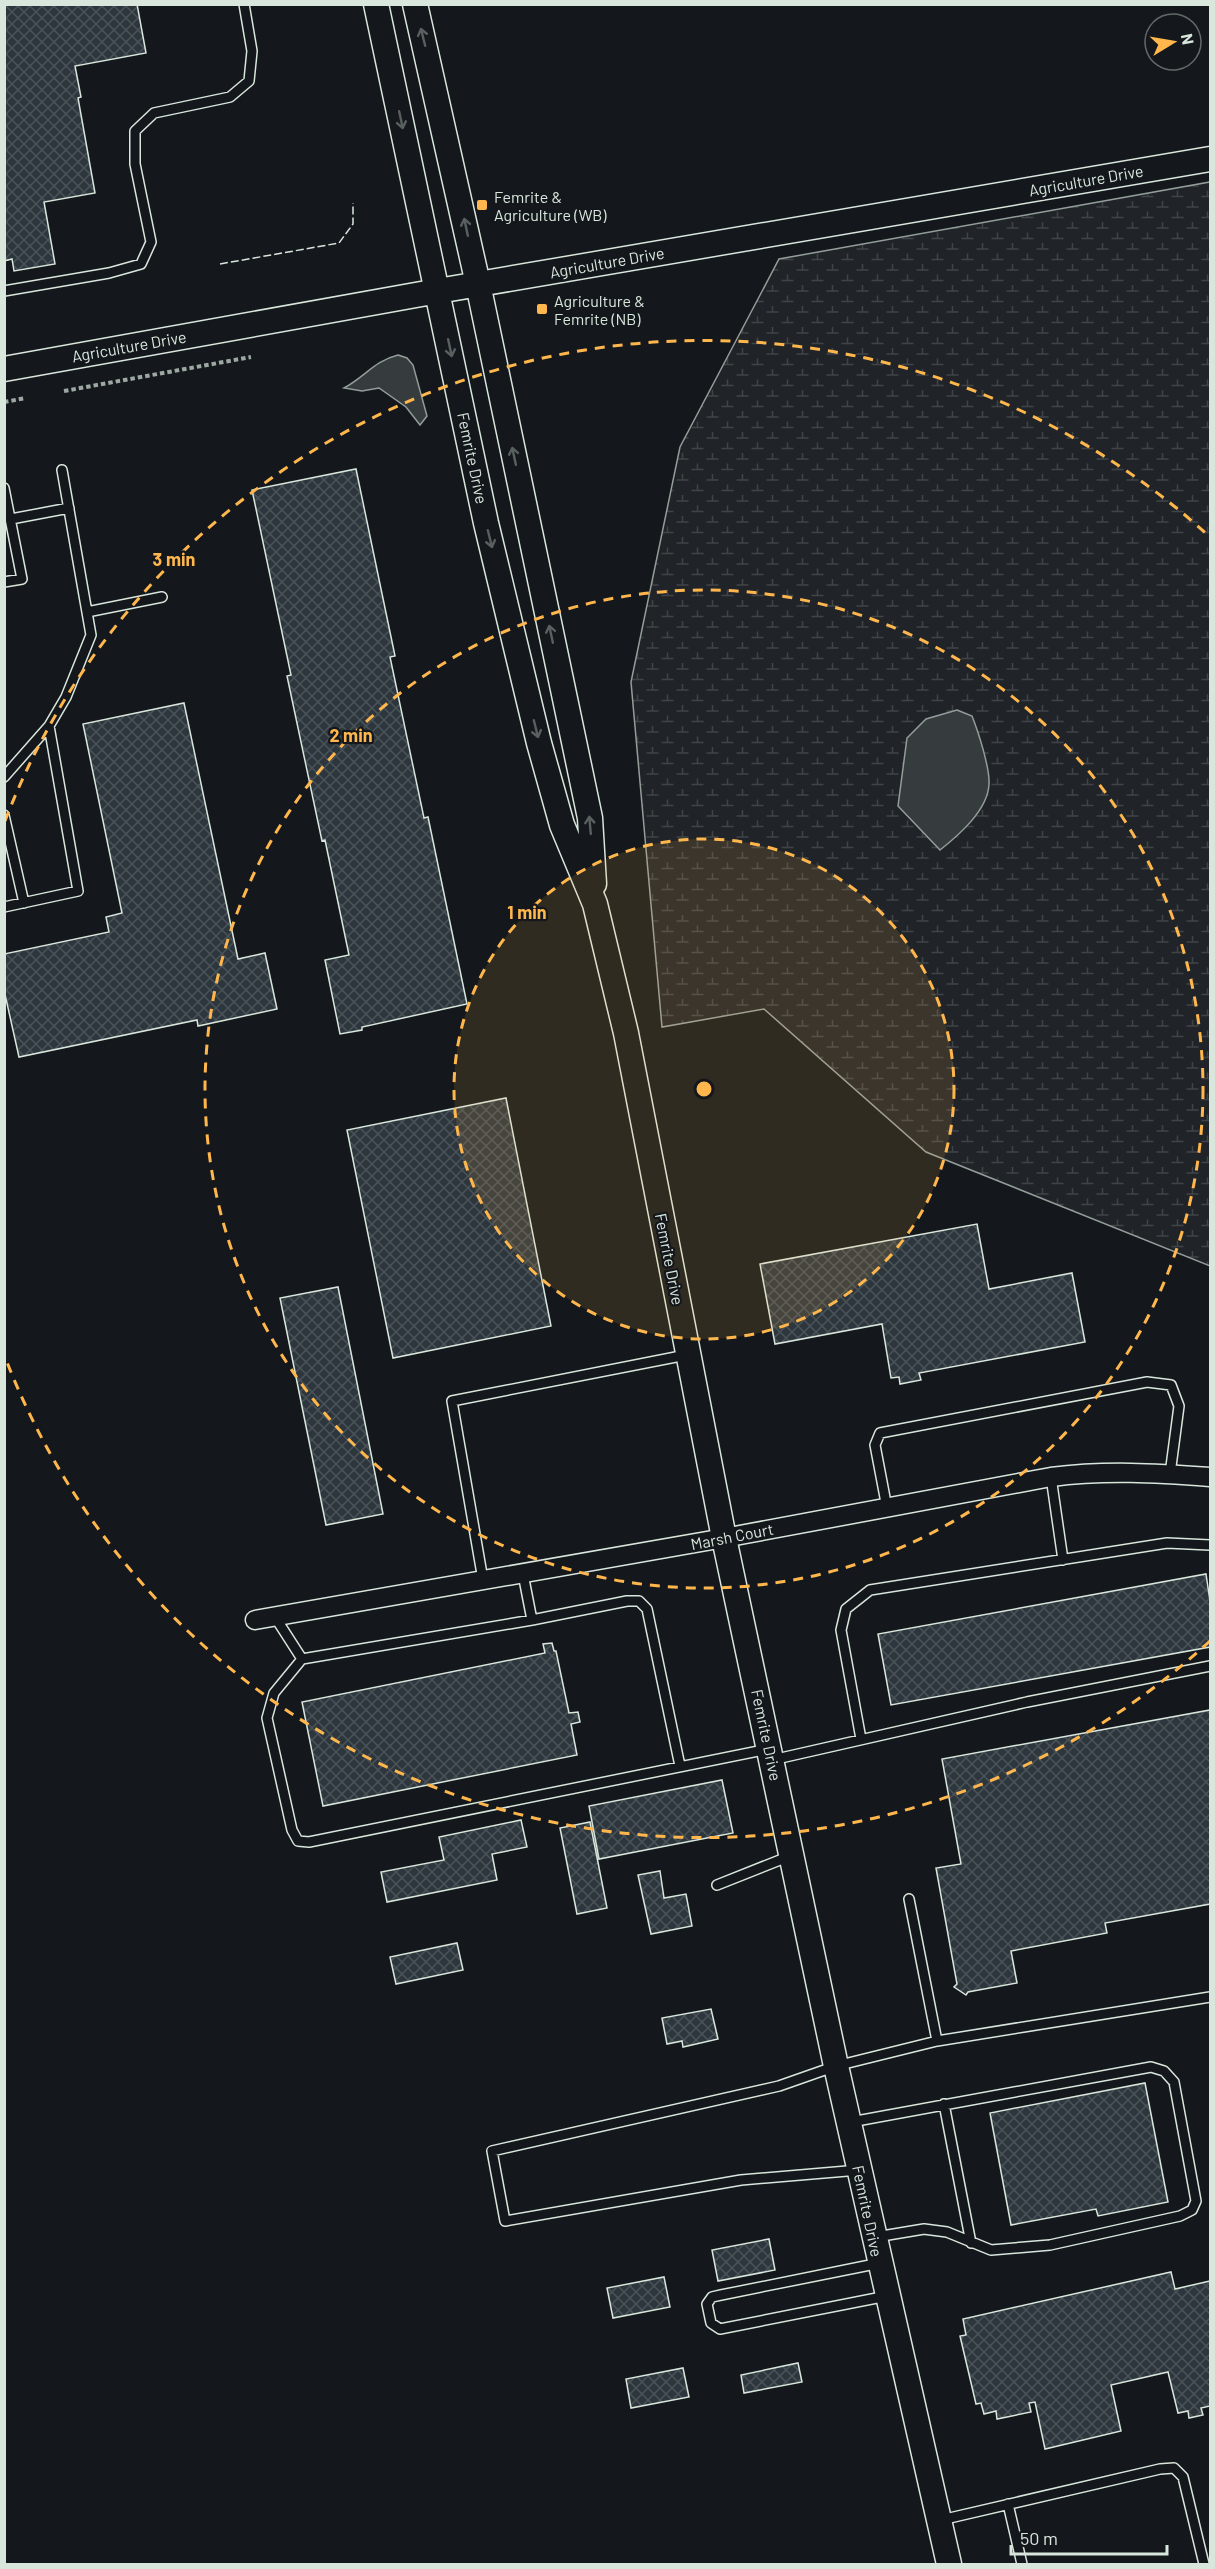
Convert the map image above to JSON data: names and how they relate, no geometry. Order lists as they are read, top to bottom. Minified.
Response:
{"streets":{"street":["Agriculture Drive","Femrite Drive","Marsh Court"]},"crossings":[["Agriculture Drive","Femrite Drive"],["Femrite Drive","Marsh Court"]],"places":{"transit":["Femrite & Agriculture (WB)","Agriculture & Femrite (NB)"]},"scale_bar":"50 m","north":"right","rings":["3 min","2 min","1 min"]}
